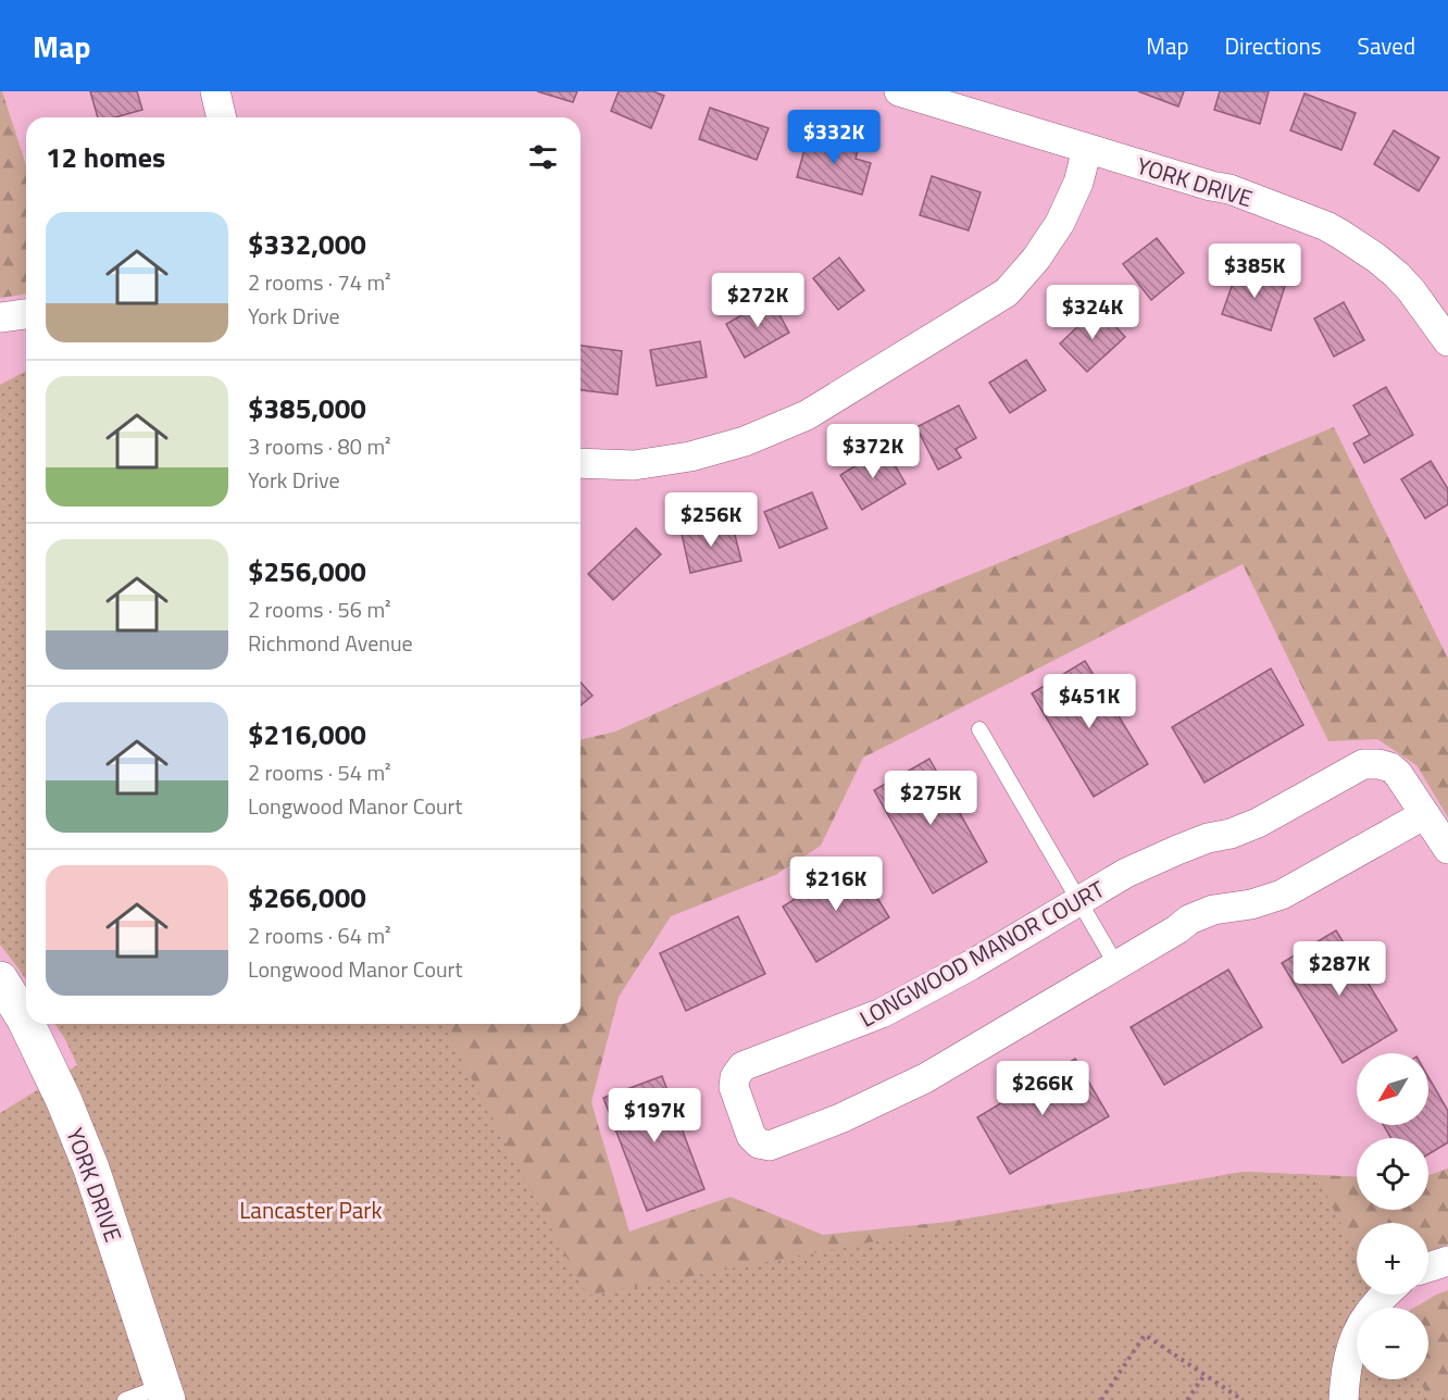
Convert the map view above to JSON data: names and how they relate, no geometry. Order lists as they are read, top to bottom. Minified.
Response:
{"streets":{"street":["YORK DRIVE","LONGWOOD MANOR COURT"]},"parks":["Lancaster Park"],"north":"bottom left","page":{"header":"Map","nav":["Map","Directions","Saved"],"price":["$332K","$385K","$272K","$324K","$372K","$256K","$451K","$275K","$216K","$287K","$266K","$197K"],"heading":"12 homes","list":[{"name":"$332,000","note":"2 rooms · 74 m² · York Drive"},{"name":"$385,000","note":"3 rooms · 80 m² · York Drive"},{"name":"$256,000","note":"2 rooms · 56 m² · Richmond Avenue"},{"name":"$216,000","note":"2 rooms · 54 m² · Longwood Manor Court"},{"name":"$266,000","note":"2 rooms · 64 m² · Longwood Manor Court"}],"map_buttons":["+","−"]}}
